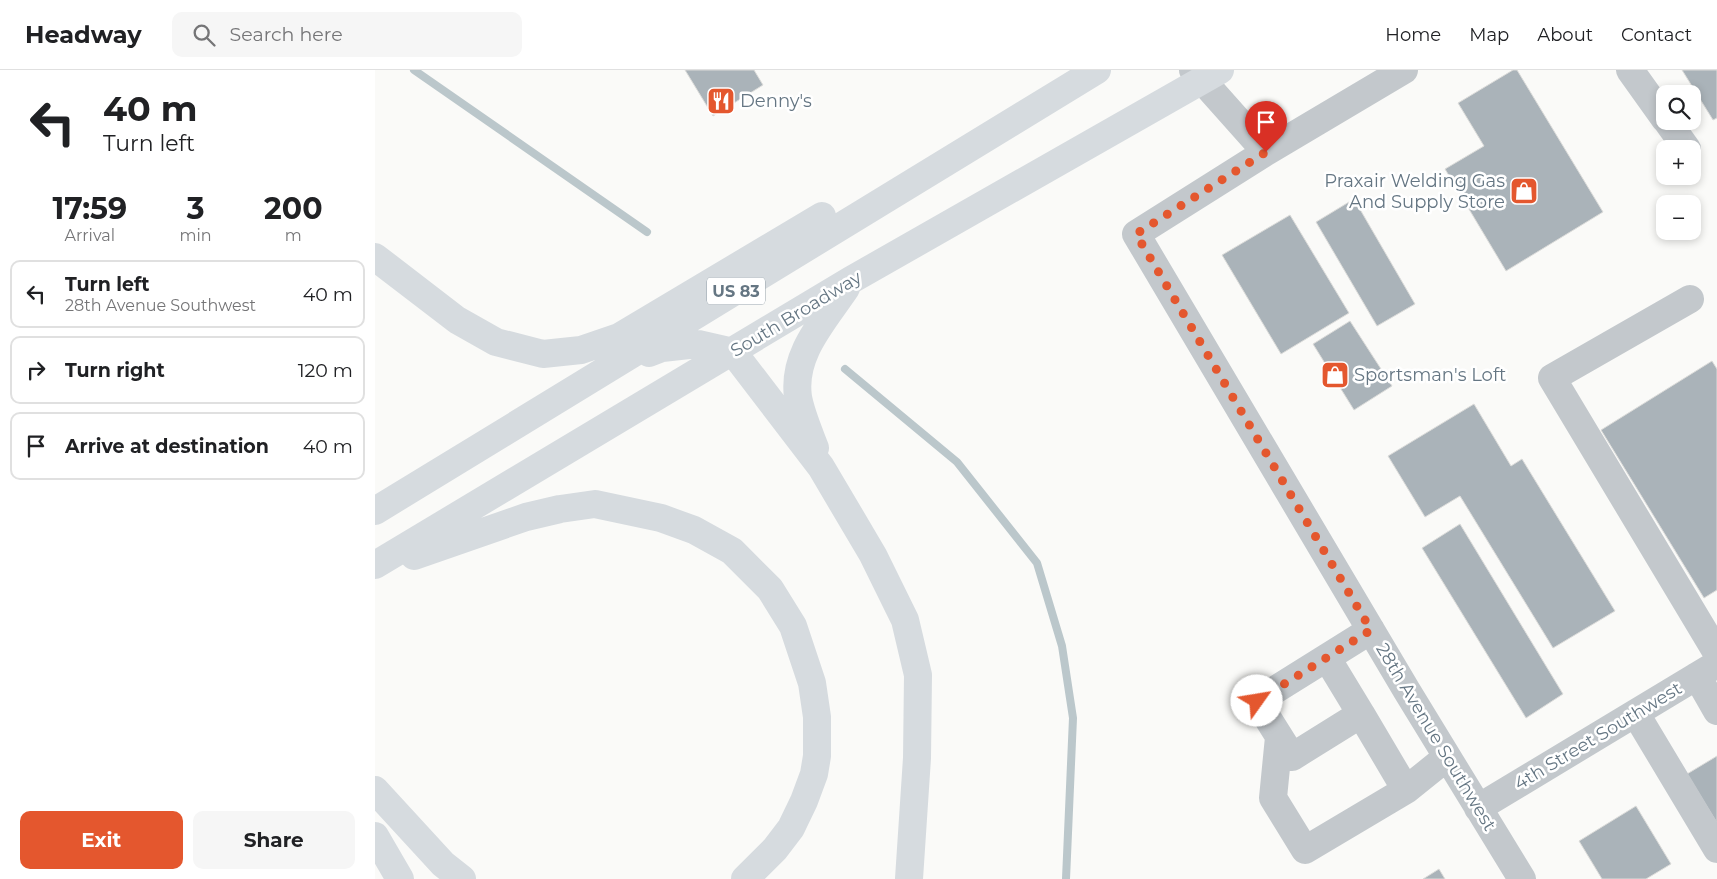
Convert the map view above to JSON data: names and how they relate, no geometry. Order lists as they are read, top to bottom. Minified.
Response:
{"streets":{"highway":["US 83","South Broadway"],"street":["4th Street Southwest","28th Avenue Southwest"]},"crossings":[["4th Street Southwest","28th Avenue Southwest"]],"places":{"restaurant":["Denny's"],"shop":["Praxair Welding Gas And Supply Store","Sportsman's Loft"]},"page":{"header":"Headway","search":"Search here","nav":["Home","Map","About","Contact"],"turn":["40 m","Turn left"],"map_buttons":["+","−"],"eta":["17:59","Arrival","3","min","200","m"],"list":[{"name":"Turn left","note":"28th Avenue Southwest","value":"40 m"},{"name":"Turn right","value":"120 m"},{"name":"Arrive at destination","value":"40 m"}],"buttons":["Exit","Share"]}}
